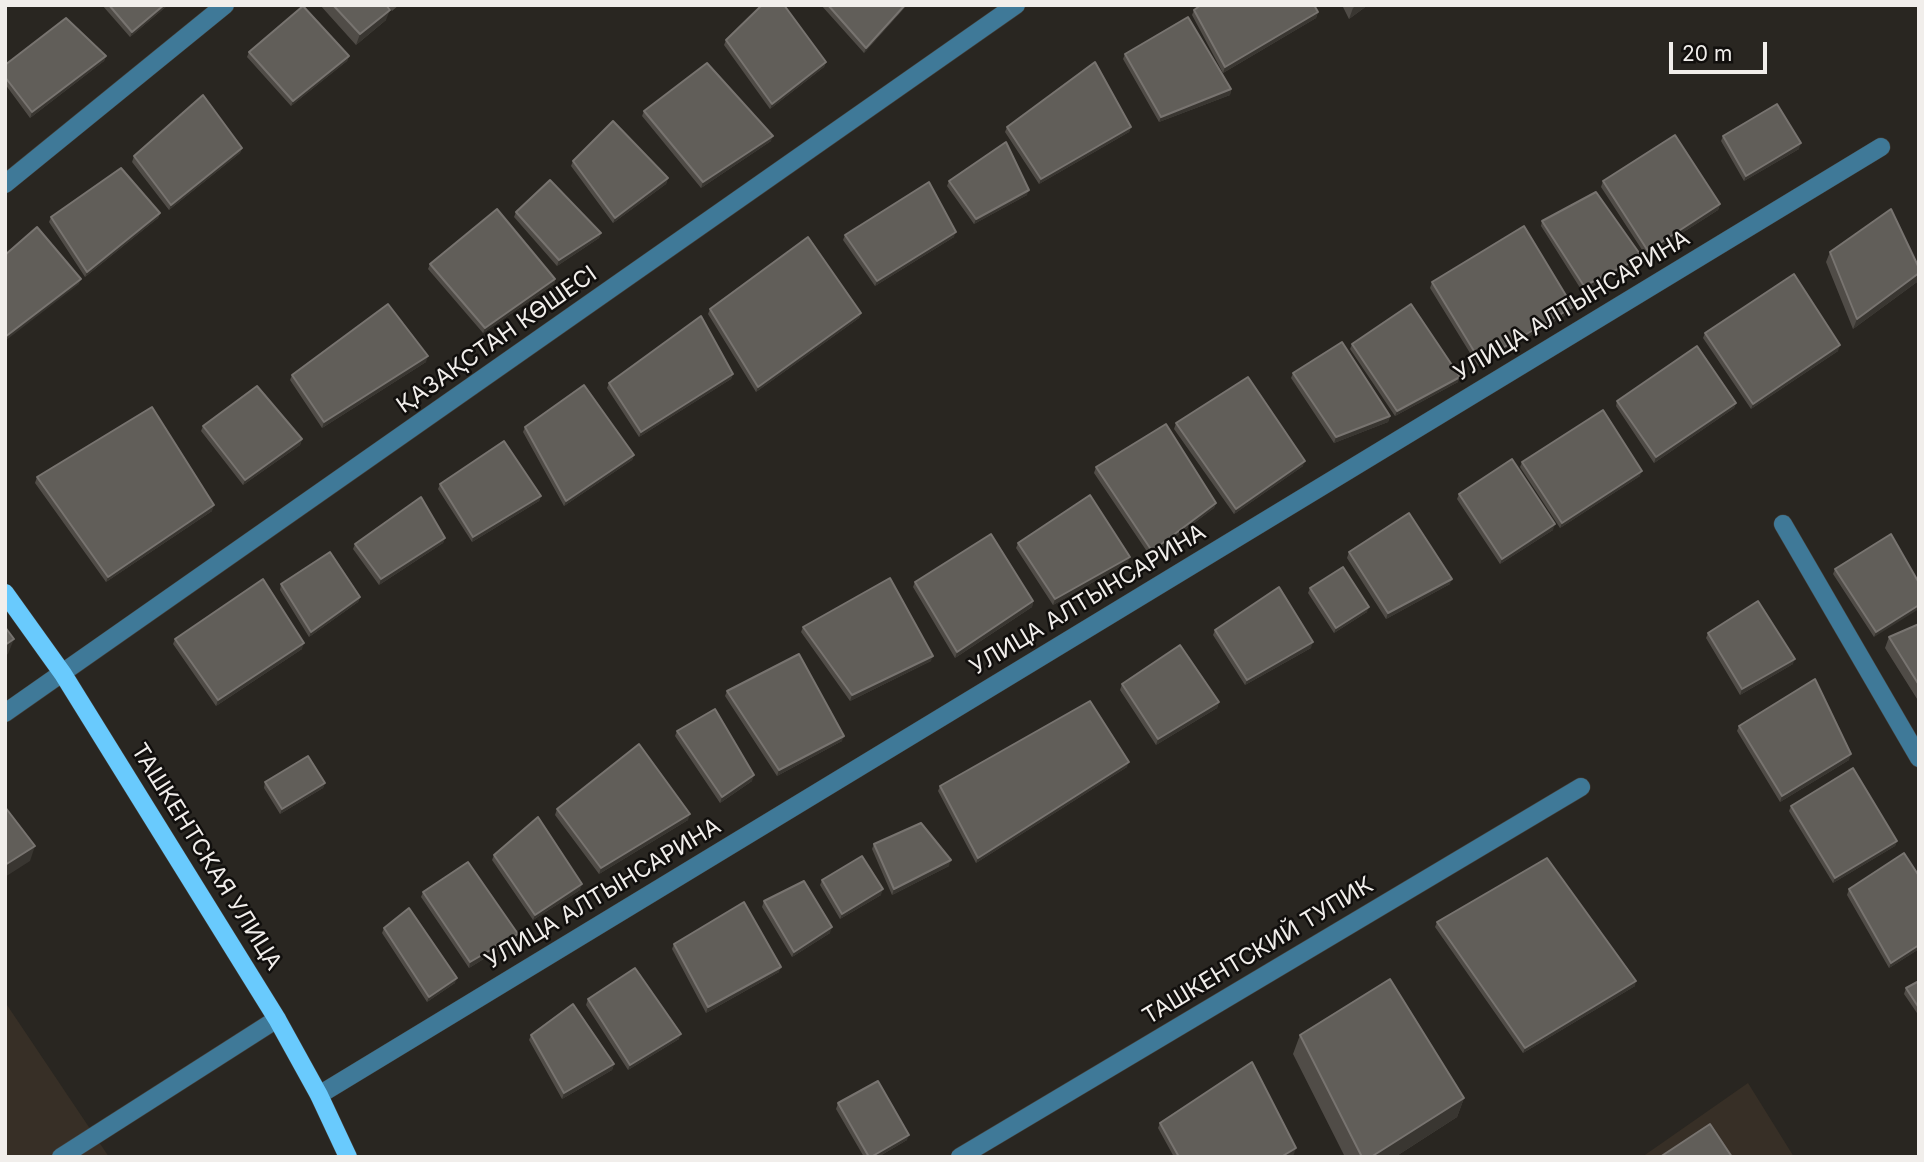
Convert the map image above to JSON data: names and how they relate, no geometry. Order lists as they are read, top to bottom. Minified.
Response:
{"streets":{"main road":["ТАШКЕНТСКАЯ УЛИЦА"],"street":["УЛИЦА АЛТЫНСАРИНА","ҚАЗАҚСТАН КӨШЕСІ","ТАШКЕНТСКИЙ ТУПИК"]},"crossings":[["УЛИЦА АЛТЫНСАРИНА","ТАШКЕНТСКАЯ УЛИЦА"],["ҚАЗАҚСТАН КӨШЕСІ","ТАШКЕНТСКАЯ УЛИЦА"]],"scale_bar":"20 m"}
